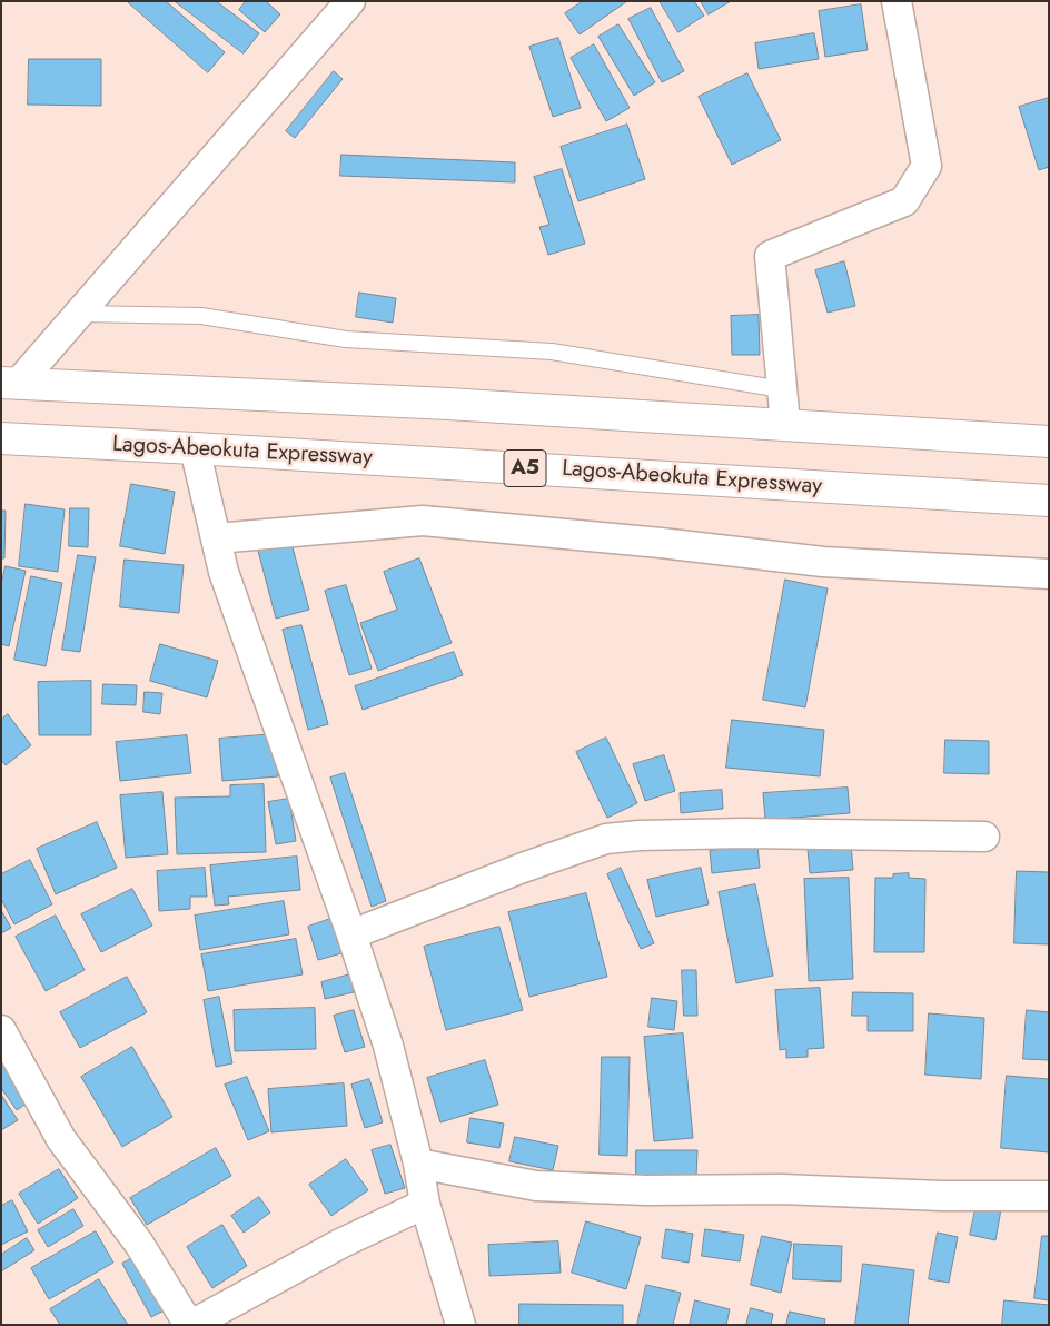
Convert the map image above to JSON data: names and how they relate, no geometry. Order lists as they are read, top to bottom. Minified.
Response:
{"streets":{"highway":["Lagos-Abeokuta Expressway","A5"]}}
